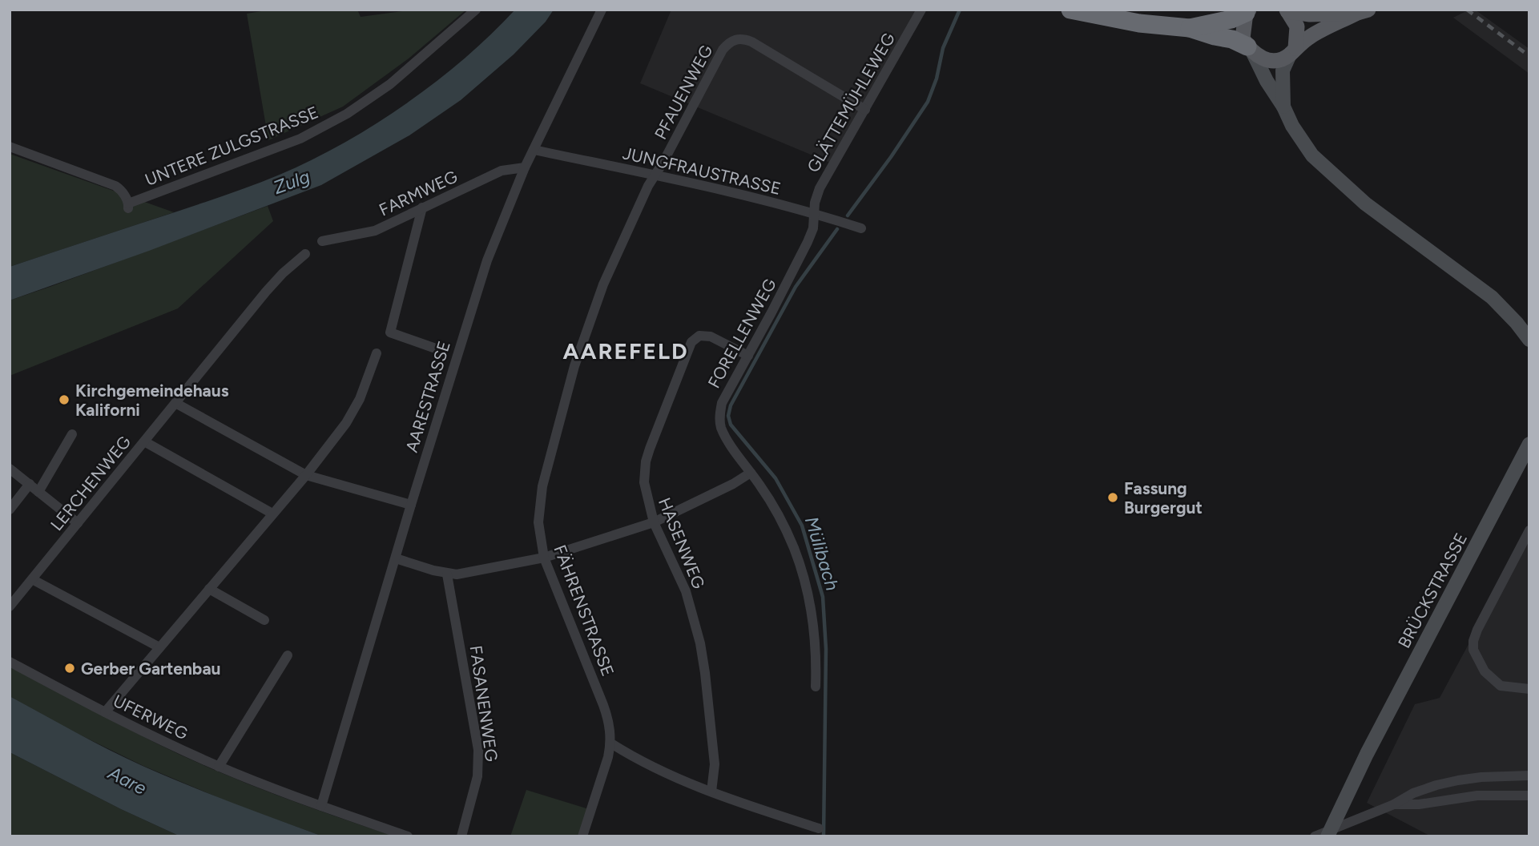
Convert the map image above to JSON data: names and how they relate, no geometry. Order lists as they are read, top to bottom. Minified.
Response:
{"streets":{"main road":["BRÜCKSTRASSE"],"street":["PFAUENWEG","GLÄTTEMÜHLEWEG","UNTERE ZULGSTRASSE","JUNGFRAUSTRASSE","FARMWEG","FORELLENWEG","AARESTRASSE","LERCHENWEG","HASENWEG","FÄHRENSTRASSE","FASANENWEG","UFERWEG"]},"crossings":[["PFAUENWEG","GLÄTTEMÜHLEWEG"],["PFAUENWEG","JUNGFRAUSTRASSE"],["PFAUENWEG","FÄHRENSTRASSE"],["GLÄTTEMÜHLEWEG","JUNGFRAUSTRASSE"],["GLÄTTEMÜHLEWEG","FORELLENWEG"],["JUNGFRAUSTRASSE","FORELLENWEG"],["JUNGFRAUSTRASSE","AARESTRASSE"],["JUNGFRAUSTRASSE","FÄHRENSTRASSE"],["FARMWEG","AARESTRASSE"],["FORELLENWEG","HASENWEG"],["AARESTRASSE","UFERWEG"]],"districts":["AAREFELD"],"water":["Zulg","Mülibach","Aare"],"places":["Kirchgemeindehaus Kaliforni","Fassung Burgergut","Gerber Gartenbau"]}
